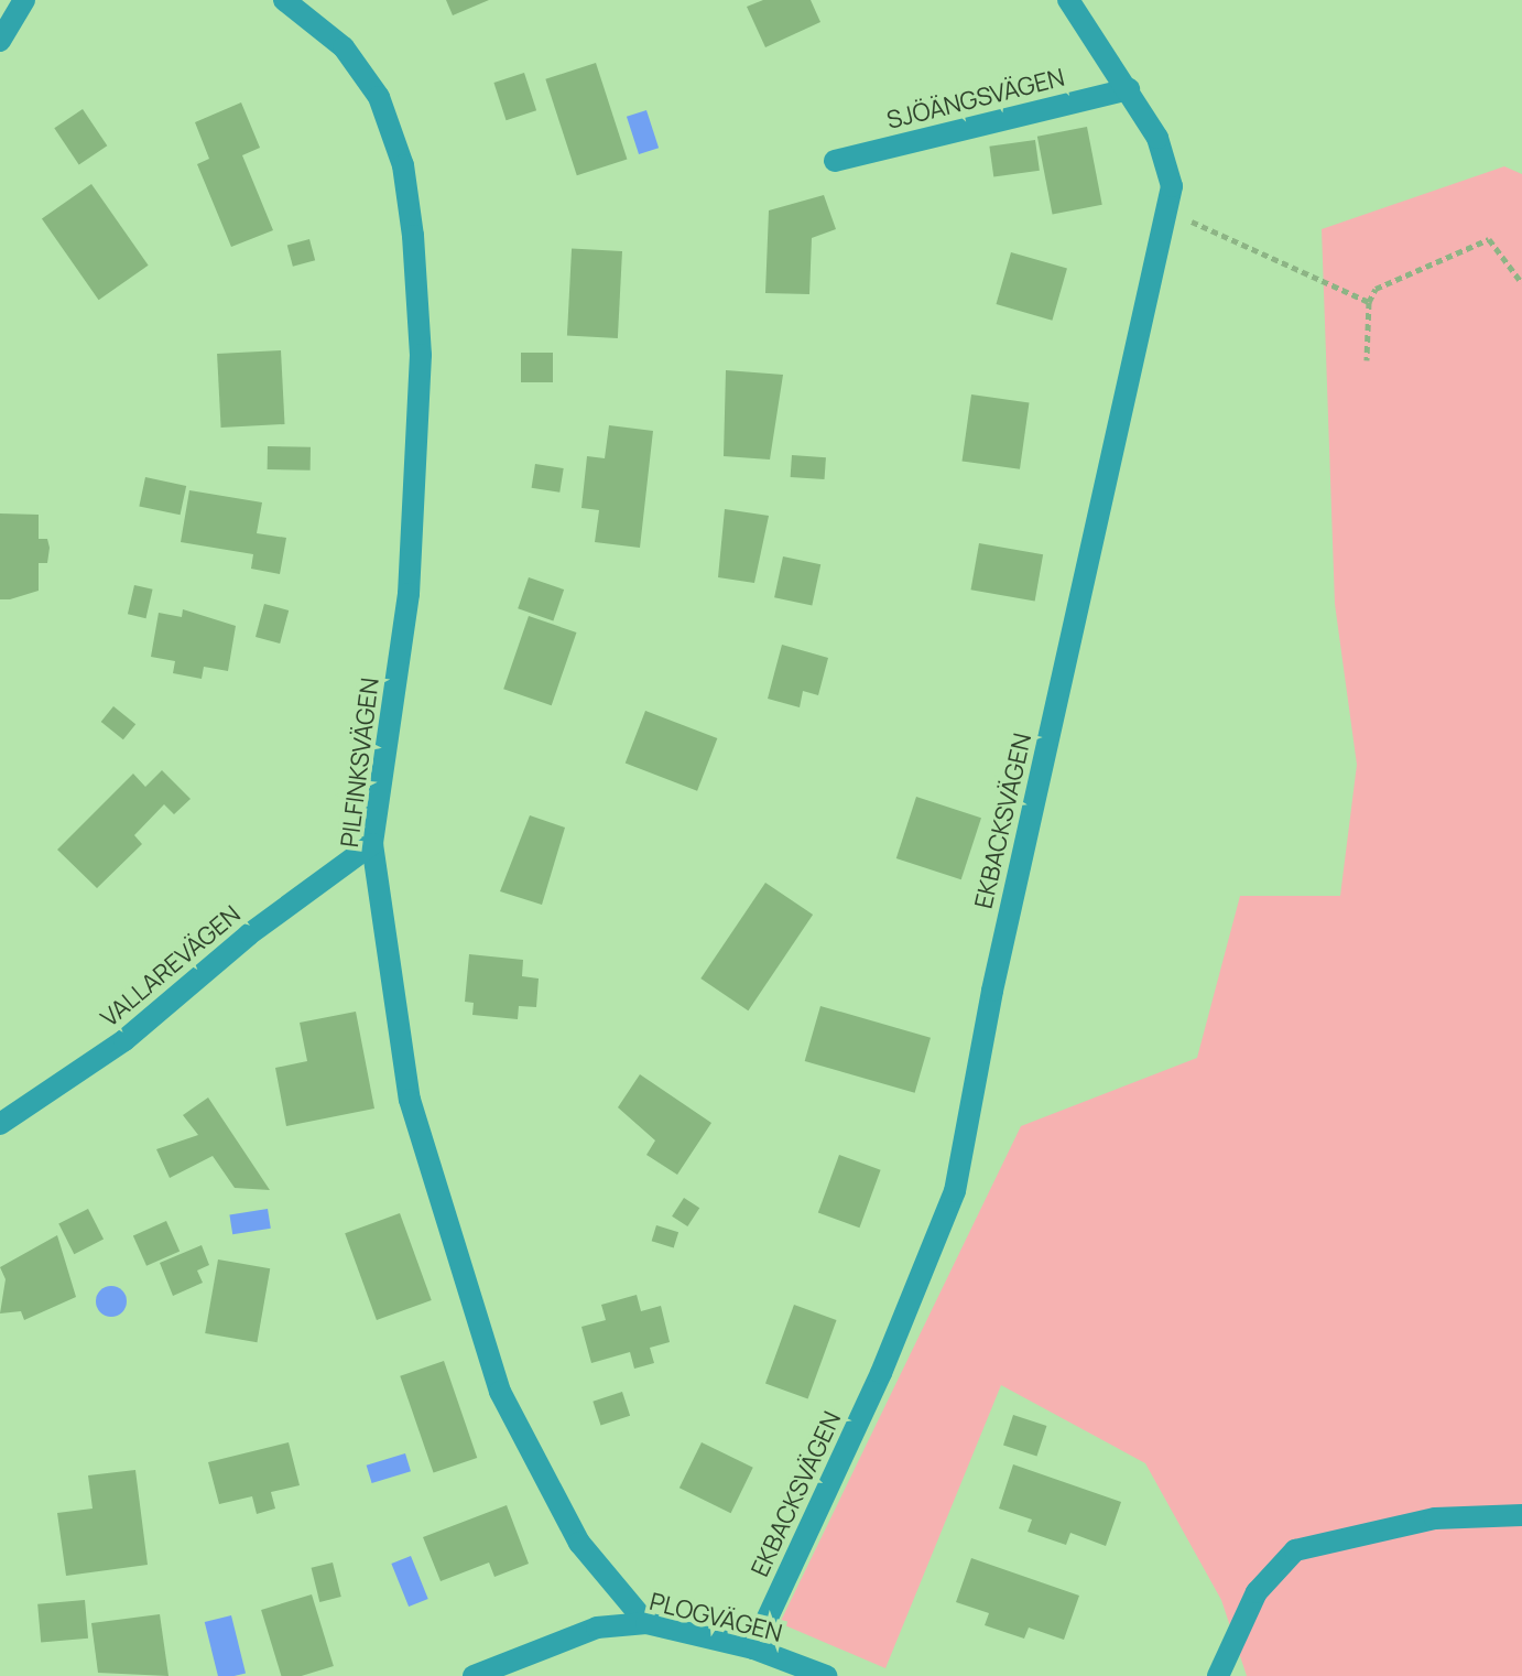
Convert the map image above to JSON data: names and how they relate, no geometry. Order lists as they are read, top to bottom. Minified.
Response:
{"streets":{"street":["SJÖÄNGSVÄGEN","PILFINKSVÄGEN","EKBACKSVÄGEN","VALLAREVÄGEN","PLOGVÄGEN"]},"crossings":[["SJÖÄNGSVÄGEN","EKBACKSVÄGEN"],["PILFINKSVÄGEN","VALLAREVÄGEN"],["PILFINKSVÄGEN","PLOGVÄGEN"],["EKBACKSVÄGEN","PLOGVÄGEN"]]}
